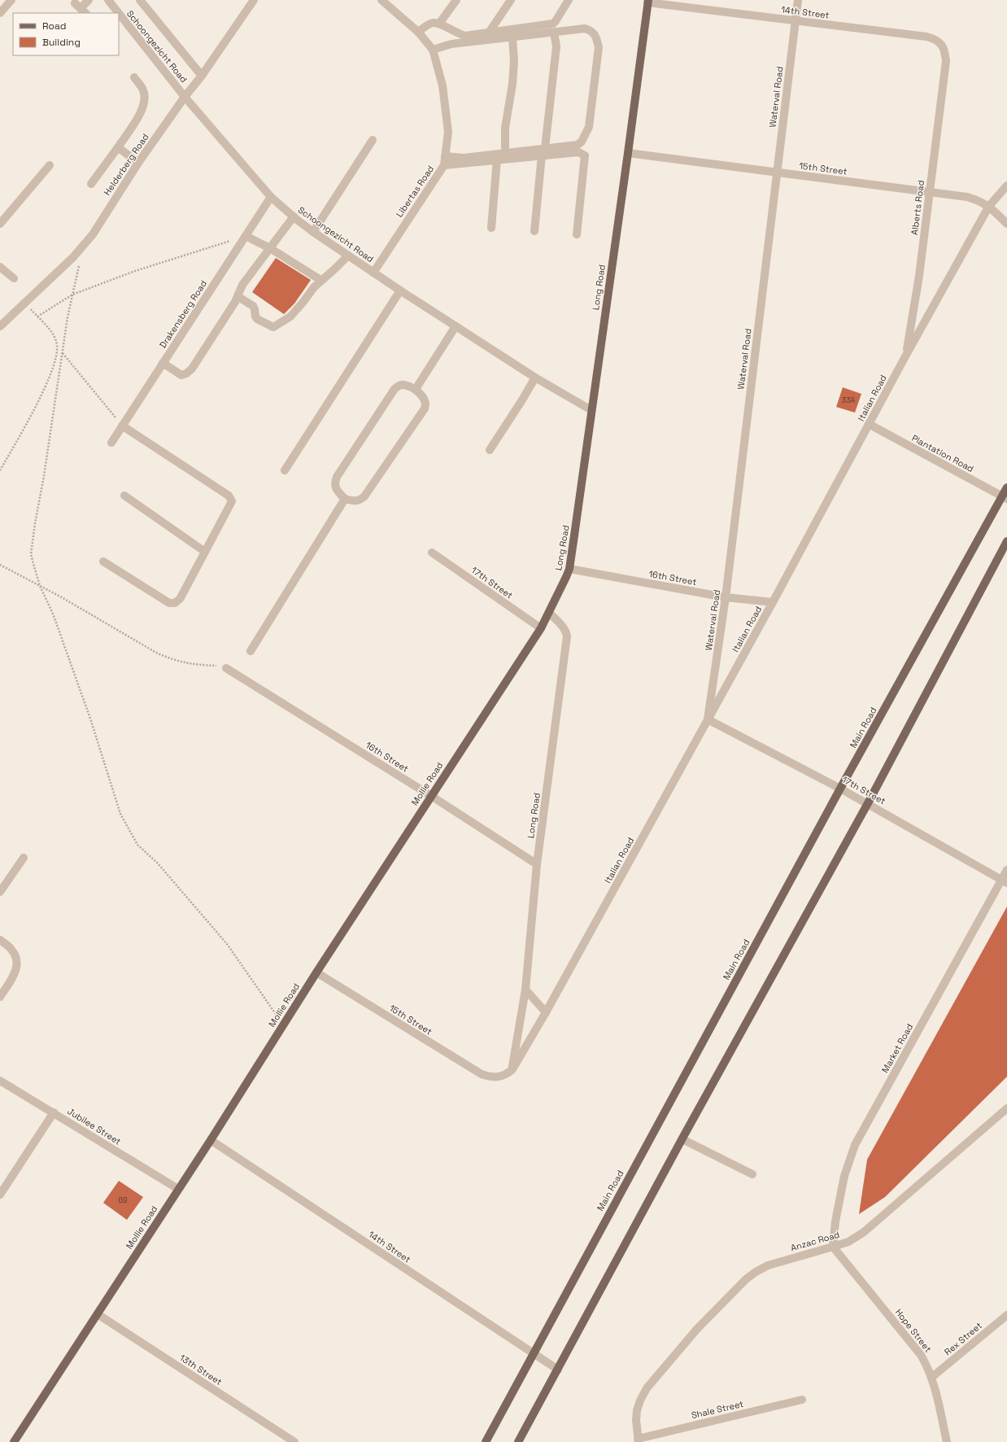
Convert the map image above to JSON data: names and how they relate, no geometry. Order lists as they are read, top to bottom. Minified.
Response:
{"streets":{"main road":["Long Road","Main Road","Mollie Road"],"street":["14th Street","Schoongezicht Road","Waterval Road","Helderberg Road","15th Street","Libertas Road","Alberts Road","Drakensberg Road","Italian Road","Plantation Road","16th Street","17th Street","Market Road","Jubilee Street","Anzac Road","Hope Street","Rex Street","13th Street","Shale Street"]},"crossings":[["14th Street","Waterval Road"],["14th Street","Alberts Road"],["14th Street","Long Road"],["14th Street","Main Road"],["14th Street","Mollie Road"],["Schoongezicht Road","Helderberg Road"],["Schoongezicht Road","Libertas Road"],["Schoongezicht Road","Long Road"],["Schoongezicht Road","Drakensberg Road"],["Waterval Road","15th Street"],["Waterval Road","Italian Road"],["Waterval Road","16th Street"],["Waterval Road","17th Street"],["15th Street","Alberts Road"],["15th Street","Long Road"],["15th Street","Italian Road"],["15th Street","Mollie Road"],["Alberts Road","Italian Road"],["Long Road","Italian Road"],["Long Road","16th Street"],["Long Road","Mollie Road"],["Italian Road","Plantation Road"],["Italian Road","16th Street"],["Italian Road","17th Street"],["Plantation Road","Main Road"],["16th Street","Mollie Road"],["17th Street","Main Road"],["17th Street","Mollie Road"],["17th Street","Market Road"],["Mollie Road","Jubilee Street"],["Mollie Road","13th Street"],["Market Road","Anzac Road"],["Market Road","Hope Street"],["Anzac Road","Hope Street"],["Anzac Road","Shale Street"],["Hope Street","Rex Street"]],"house_numbers":["33A","69"],"legend":["Road","Building"]}
